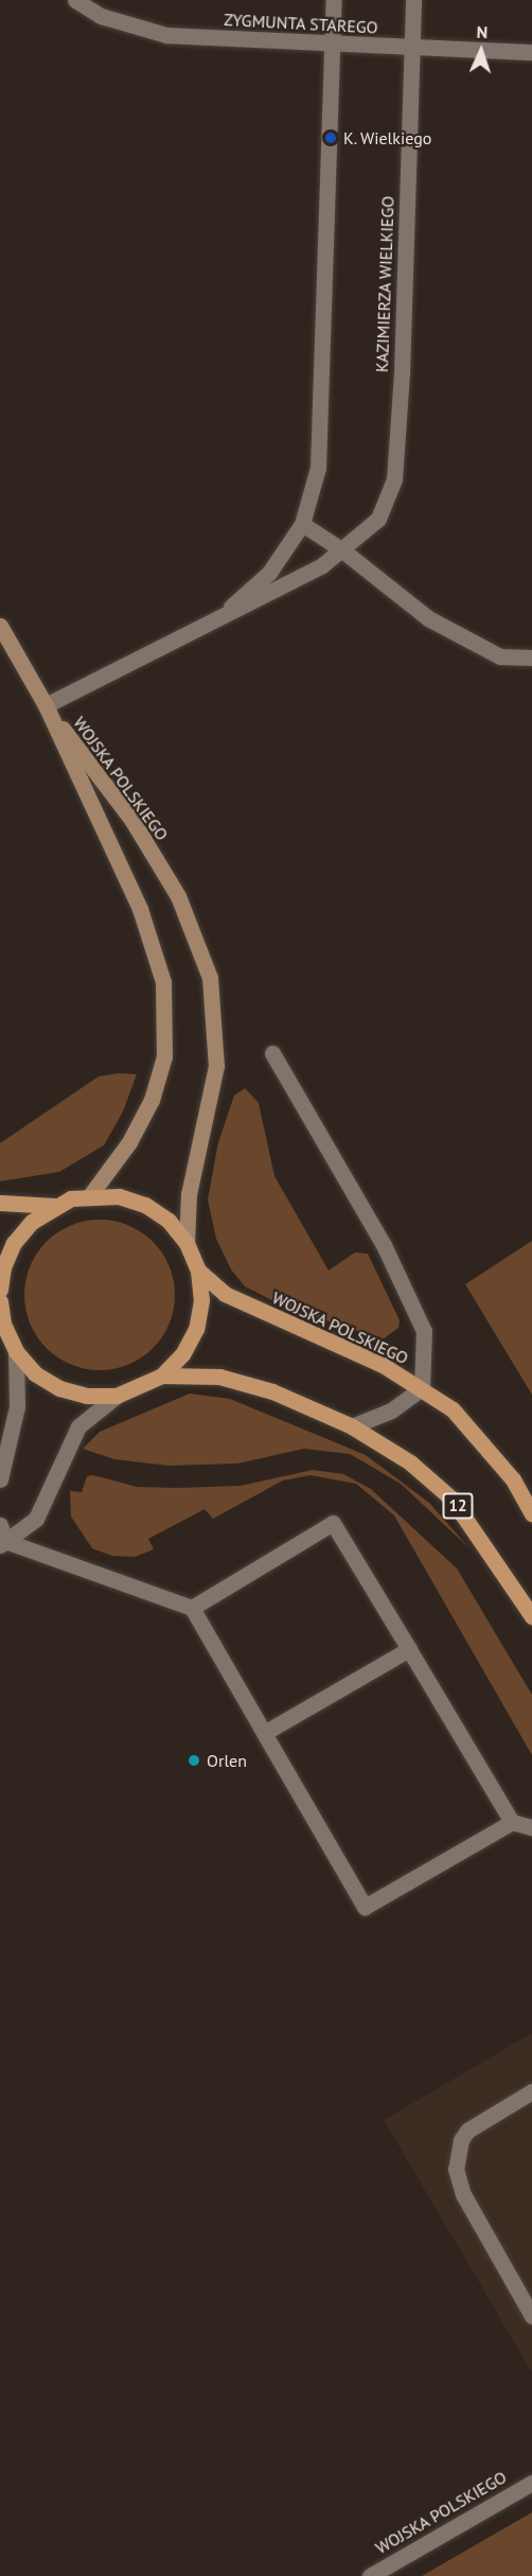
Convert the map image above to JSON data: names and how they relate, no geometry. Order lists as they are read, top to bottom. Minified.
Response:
{"streets":{"main road":["WOJSKA POLSKIEGO","12"],"street":["ZYGMUNTA STAREGO","KAZIMIERZA WIELKIEGO"]},"crossings":[["ZYGMUNTA STAREGO","KAZIMIERZA WIELKIEGO"],["KAZIMIERZA WIELKIEGO","WOJSKA POLSKIEGO"],["WOJSKA POLSKIEGO","12"]],"places":["K. Wielkiego","Orlen"],"north":"top"}
